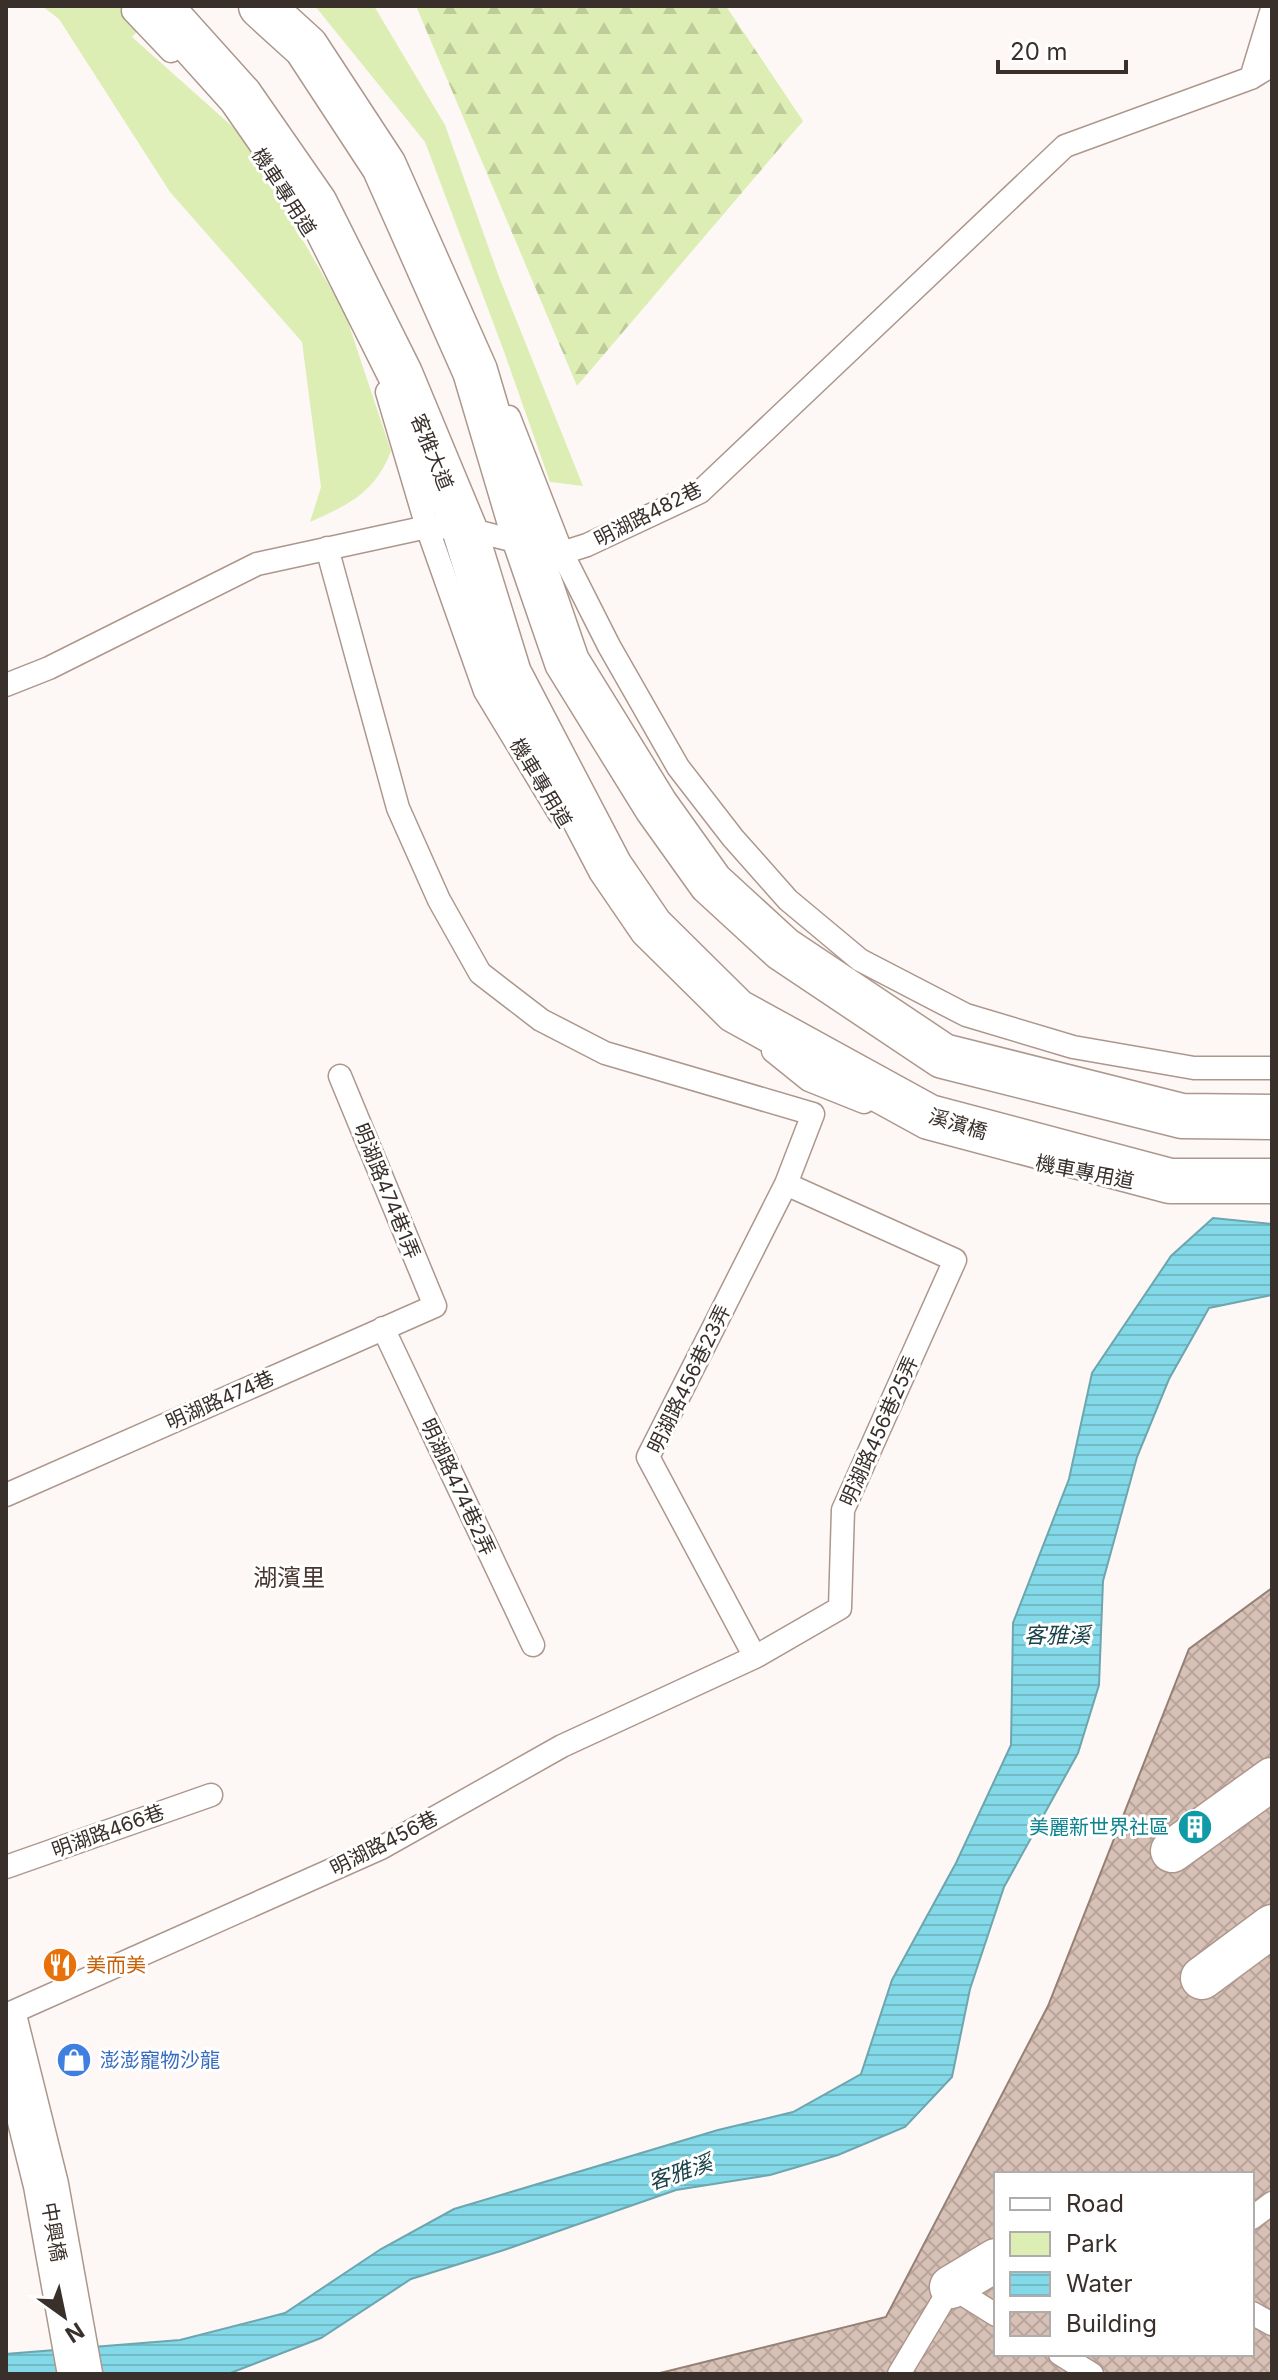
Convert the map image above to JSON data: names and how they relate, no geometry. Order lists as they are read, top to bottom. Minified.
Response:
{"streets":{"street":["客雅大道","溪濱橋","中興橋"],"lane":["機車專用道","明湖路482巷","明湖路474巷1弄","明湖路456巷23弄","明湖路474巷","明湖路456巷25弄","明湖路474巷2弄","明湖路466巷","明湖路456巷"]},"crossings":[["機車專用道","客雅大道"],["機車專用道","溪濱橋"],["客雅大道","溪濱橋"],["明湖路474巷1弄","明湖路474巷"],["明湖路456巷23弄","明湖路456巷25弄"],["明湖路456巷23弄","明湖路456巷"],["明湖路474巷","明湖路474巷2弄"],["明湖路456巷25弄","明湖路456巷"]],"districts":["湖濱里"],"water":["客雅溪"],"places":{"building":["美麗新世界社區"],"restaurant":["美而美"],"shop":["澎澎寵物沙龍"]},"legend":["Road","Park","Water","Building"],"scale_bar":"20 m","north":"bottom right"}
